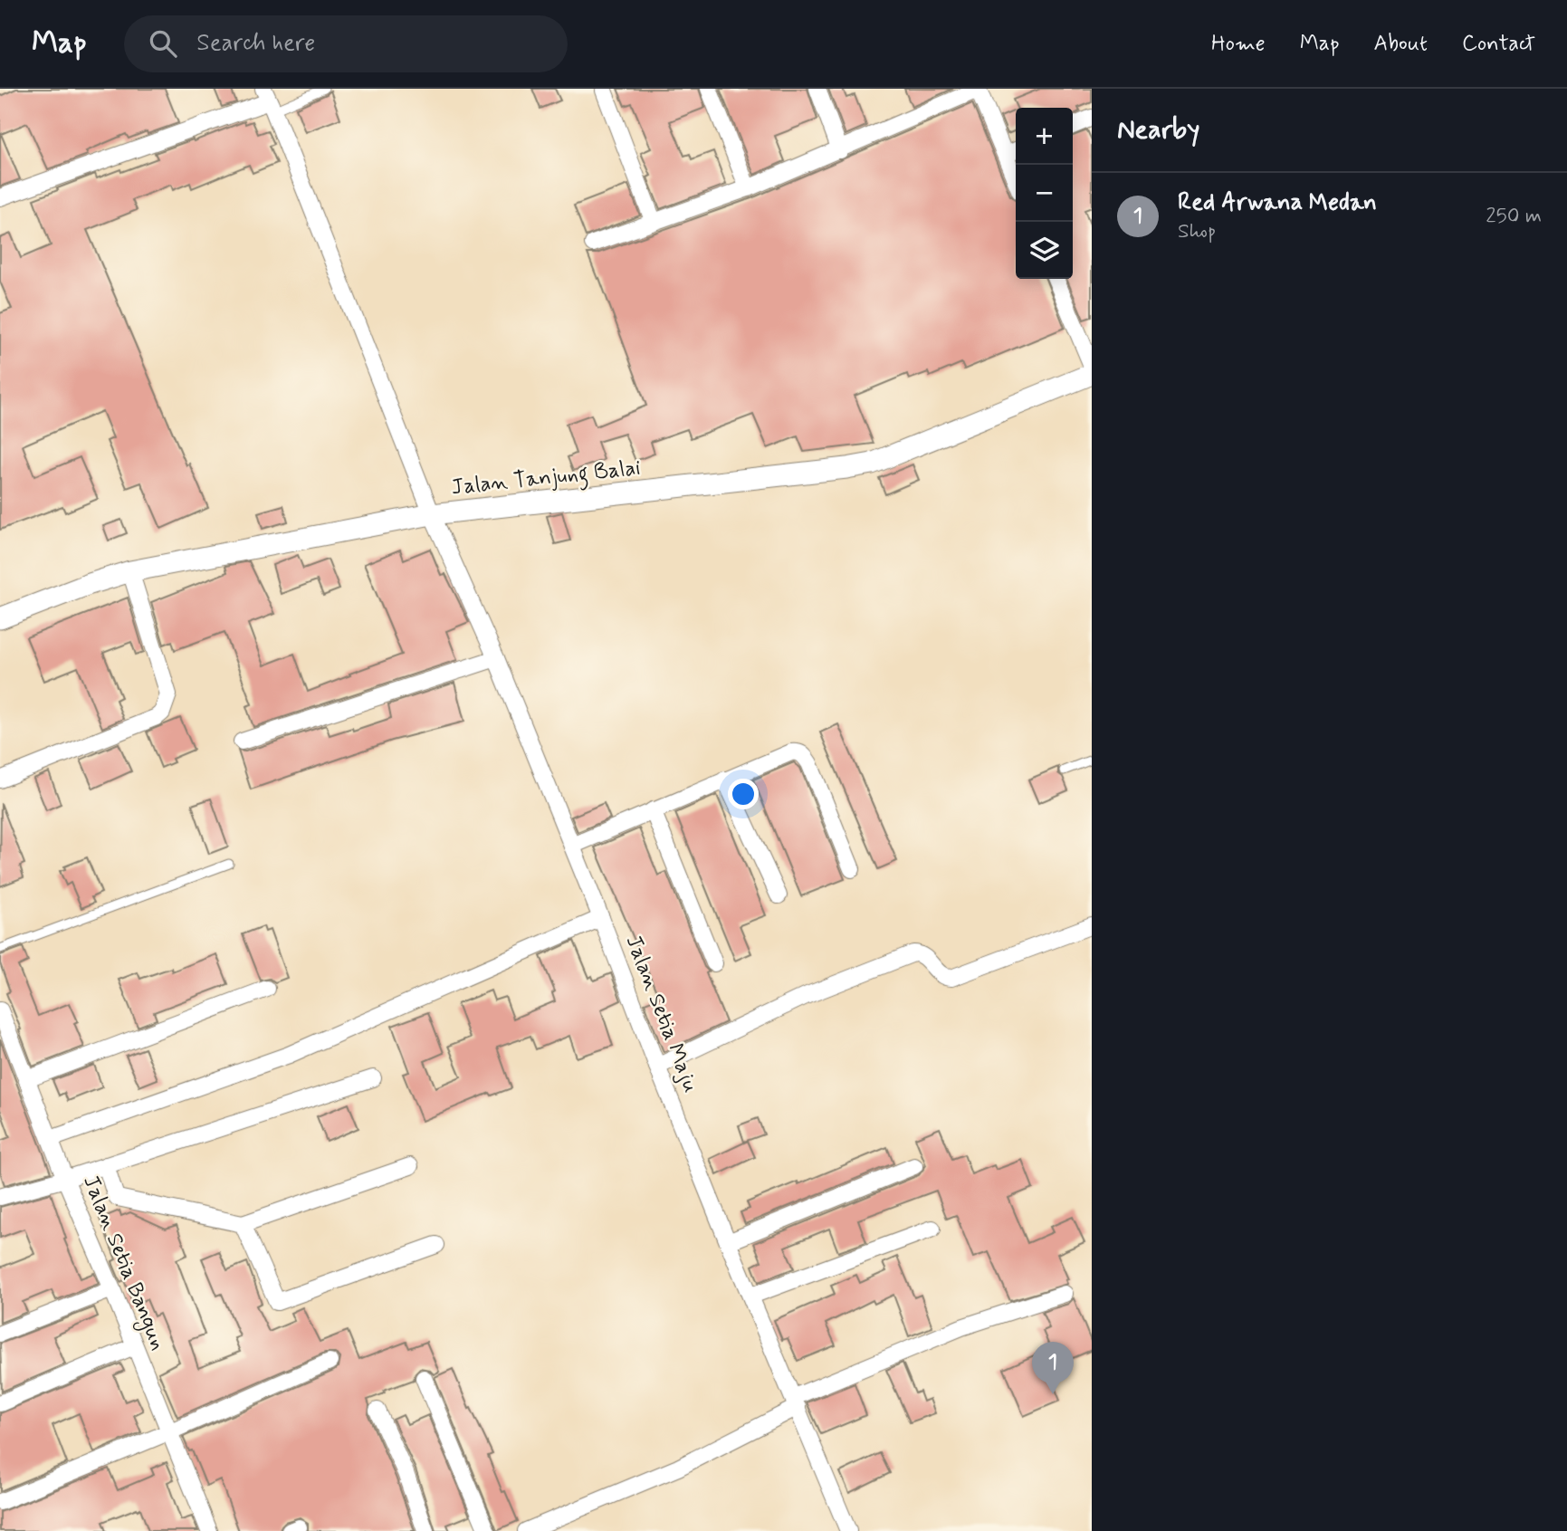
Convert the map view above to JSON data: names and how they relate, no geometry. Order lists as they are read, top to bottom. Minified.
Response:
{"streets":{"street":["Jalan Tanjung Balai","Jalan Setia Maju","Jalan Setia Bangun"]},"crossings":[["Jalan Tanjung Balai","Jalan Setia Maju"]],"page":{"header":"Map","search":"Search here","nav":["Home","Map","About","Contact"],"heading":"Nearby","map_buttons":["+","−"],"list":[{"mark":"1","name":"Red Arwana Medan","note":"Shop","value":"250 m"}],"pins":"1"}}
